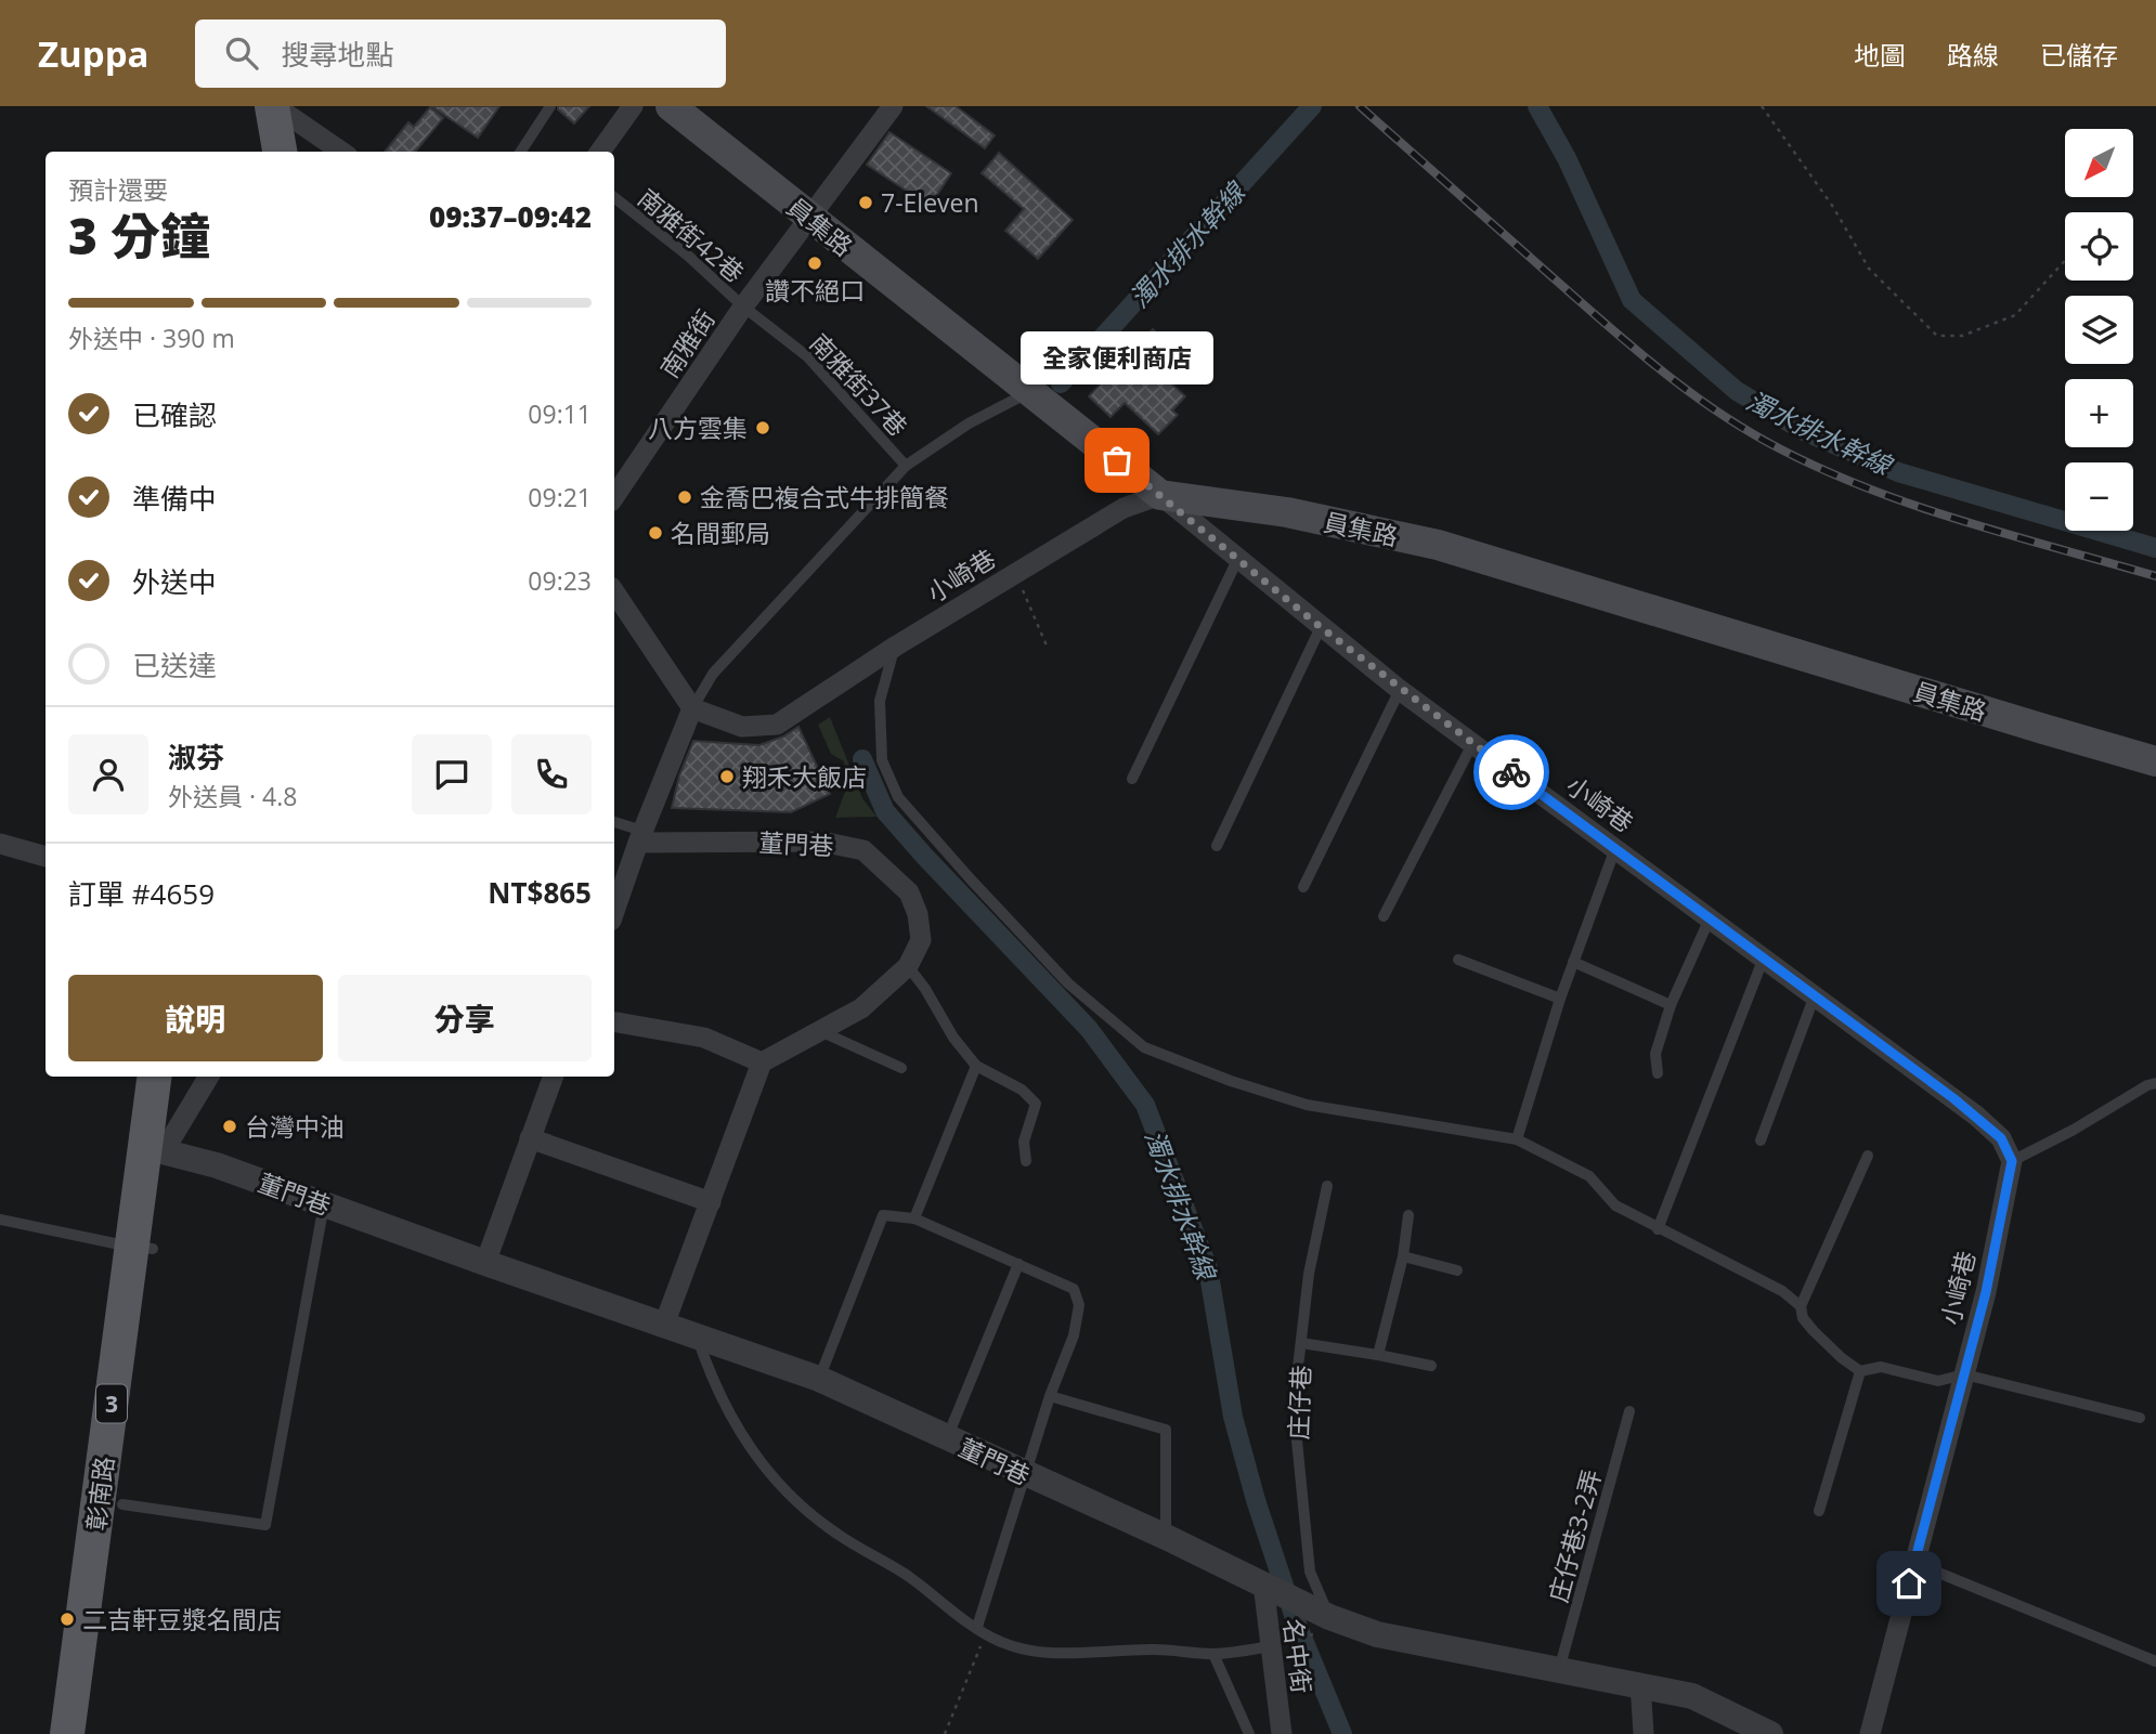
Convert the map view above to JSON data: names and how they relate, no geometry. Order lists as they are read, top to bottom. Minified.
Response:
{"streets":{"main road":["員集路","3","彰南路"],"street":["南雅街","小崎巷","董門巷","名中街"],"lane":["南雅街42巷","南雅街37巷","庄仔巷","庄仔巷3-2弄"]},"crossings":[["員集路","南雅街"],["員集路","小崎巷"],["南雅街42巷","南雅街"],["南雅街42巷","南雅街37巷"],["南雅街","南雅街37巷"],["董門巷","庄仔巷"],["董門巷","彰南路"],["董門巷","名中街"]],"water":["濁水排水幹線"],"places":["7-Eleven","讚不絕口","八方雲集","全家便利商店","金喬巴複合式牛排簡餐","名間郵局","翔禾大飯店","台灣中油","二吉軒豆漿名間店"],"north":"bottom left","page":{"header":"Zuppa","search":"搜尋地點","nav":["地圖","路線","已儲存"],"map_buttons":["+","−"],"heading":["3 分鐘","預計還要","09:37–09:42"],"panel":["淑芬","外送員 · 4.8","訂單 #4659","NT$865"],"bar":"外送中 · 390 m","bubble":"全家便利商店","list":[["已確認","09:11"],["準備中","09:21"],["外送中","09:23"],"已送達"],"buttons":["說明","分享"]}}
